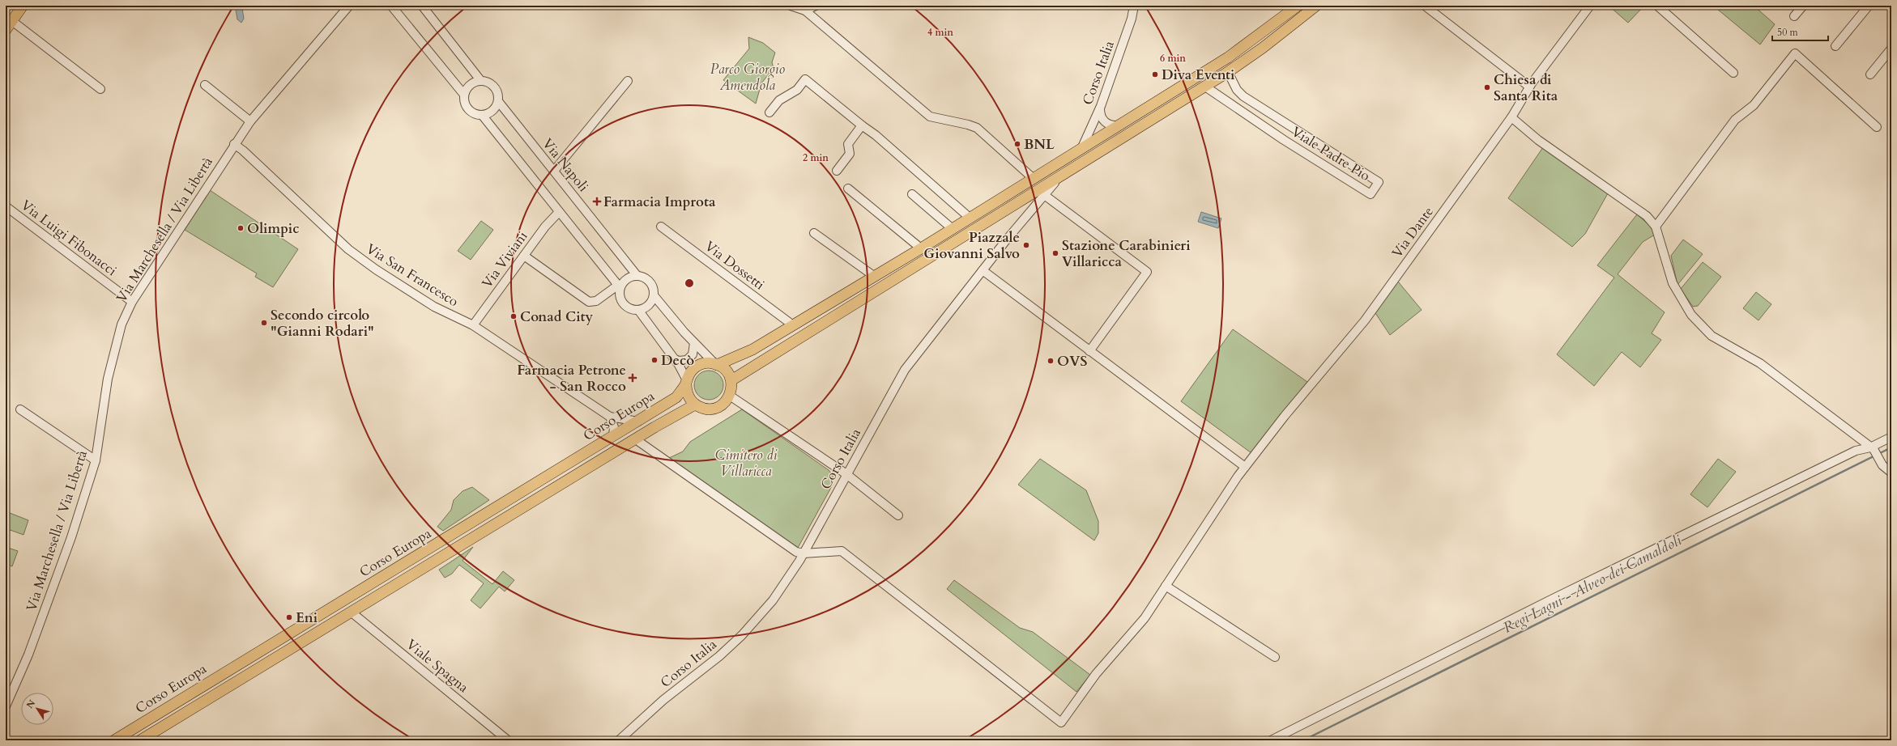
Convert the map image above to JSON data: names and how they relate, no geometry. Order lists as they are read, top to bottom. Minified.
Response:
{"streets":{"main road":["Corso Europa"],"street":["Corso Italia","Viale Padre Pio","Via Napoli","Via Marchesella / Via Libertà","Via Dante","Via Luigi Fibonacci","Via Viviani","Via Dossetti","Via San Francesco","Viale Spagna"]},"crossings":[["Corso Italia","Via Dante"],["Via Marchesella / Via Libertà","Via Luigi Fibonacci"],["Via Marchesella / Via Libertà","Via San Francesco"],["Via Viviani","Via San Francesco"],["Via San Francesco","Corso Europa"],["Corso Europa","Viale Spagna"]],"water":["Regi Lagni - Alveo dei Camaldoli"],"parks":["Parco Giorgio Amendola","Cimitero di Villaricca"],"places":{"other":["Diva Eventi","Chiesa di Santa Rita","BNL","Olimpic","Piazzale Giovanni Salvo","Stazione Carabinieri Villaricca","Conad City","Secondo circolo \"Gianni Rodari\"","Decò","OVS","Eni"],"health":["Farmacia Improta","Farmacia Petrone - San Rocco"]},"scale_bar":"50 m","north":"top left","rings":["4 min","6 min","2 min"]}
